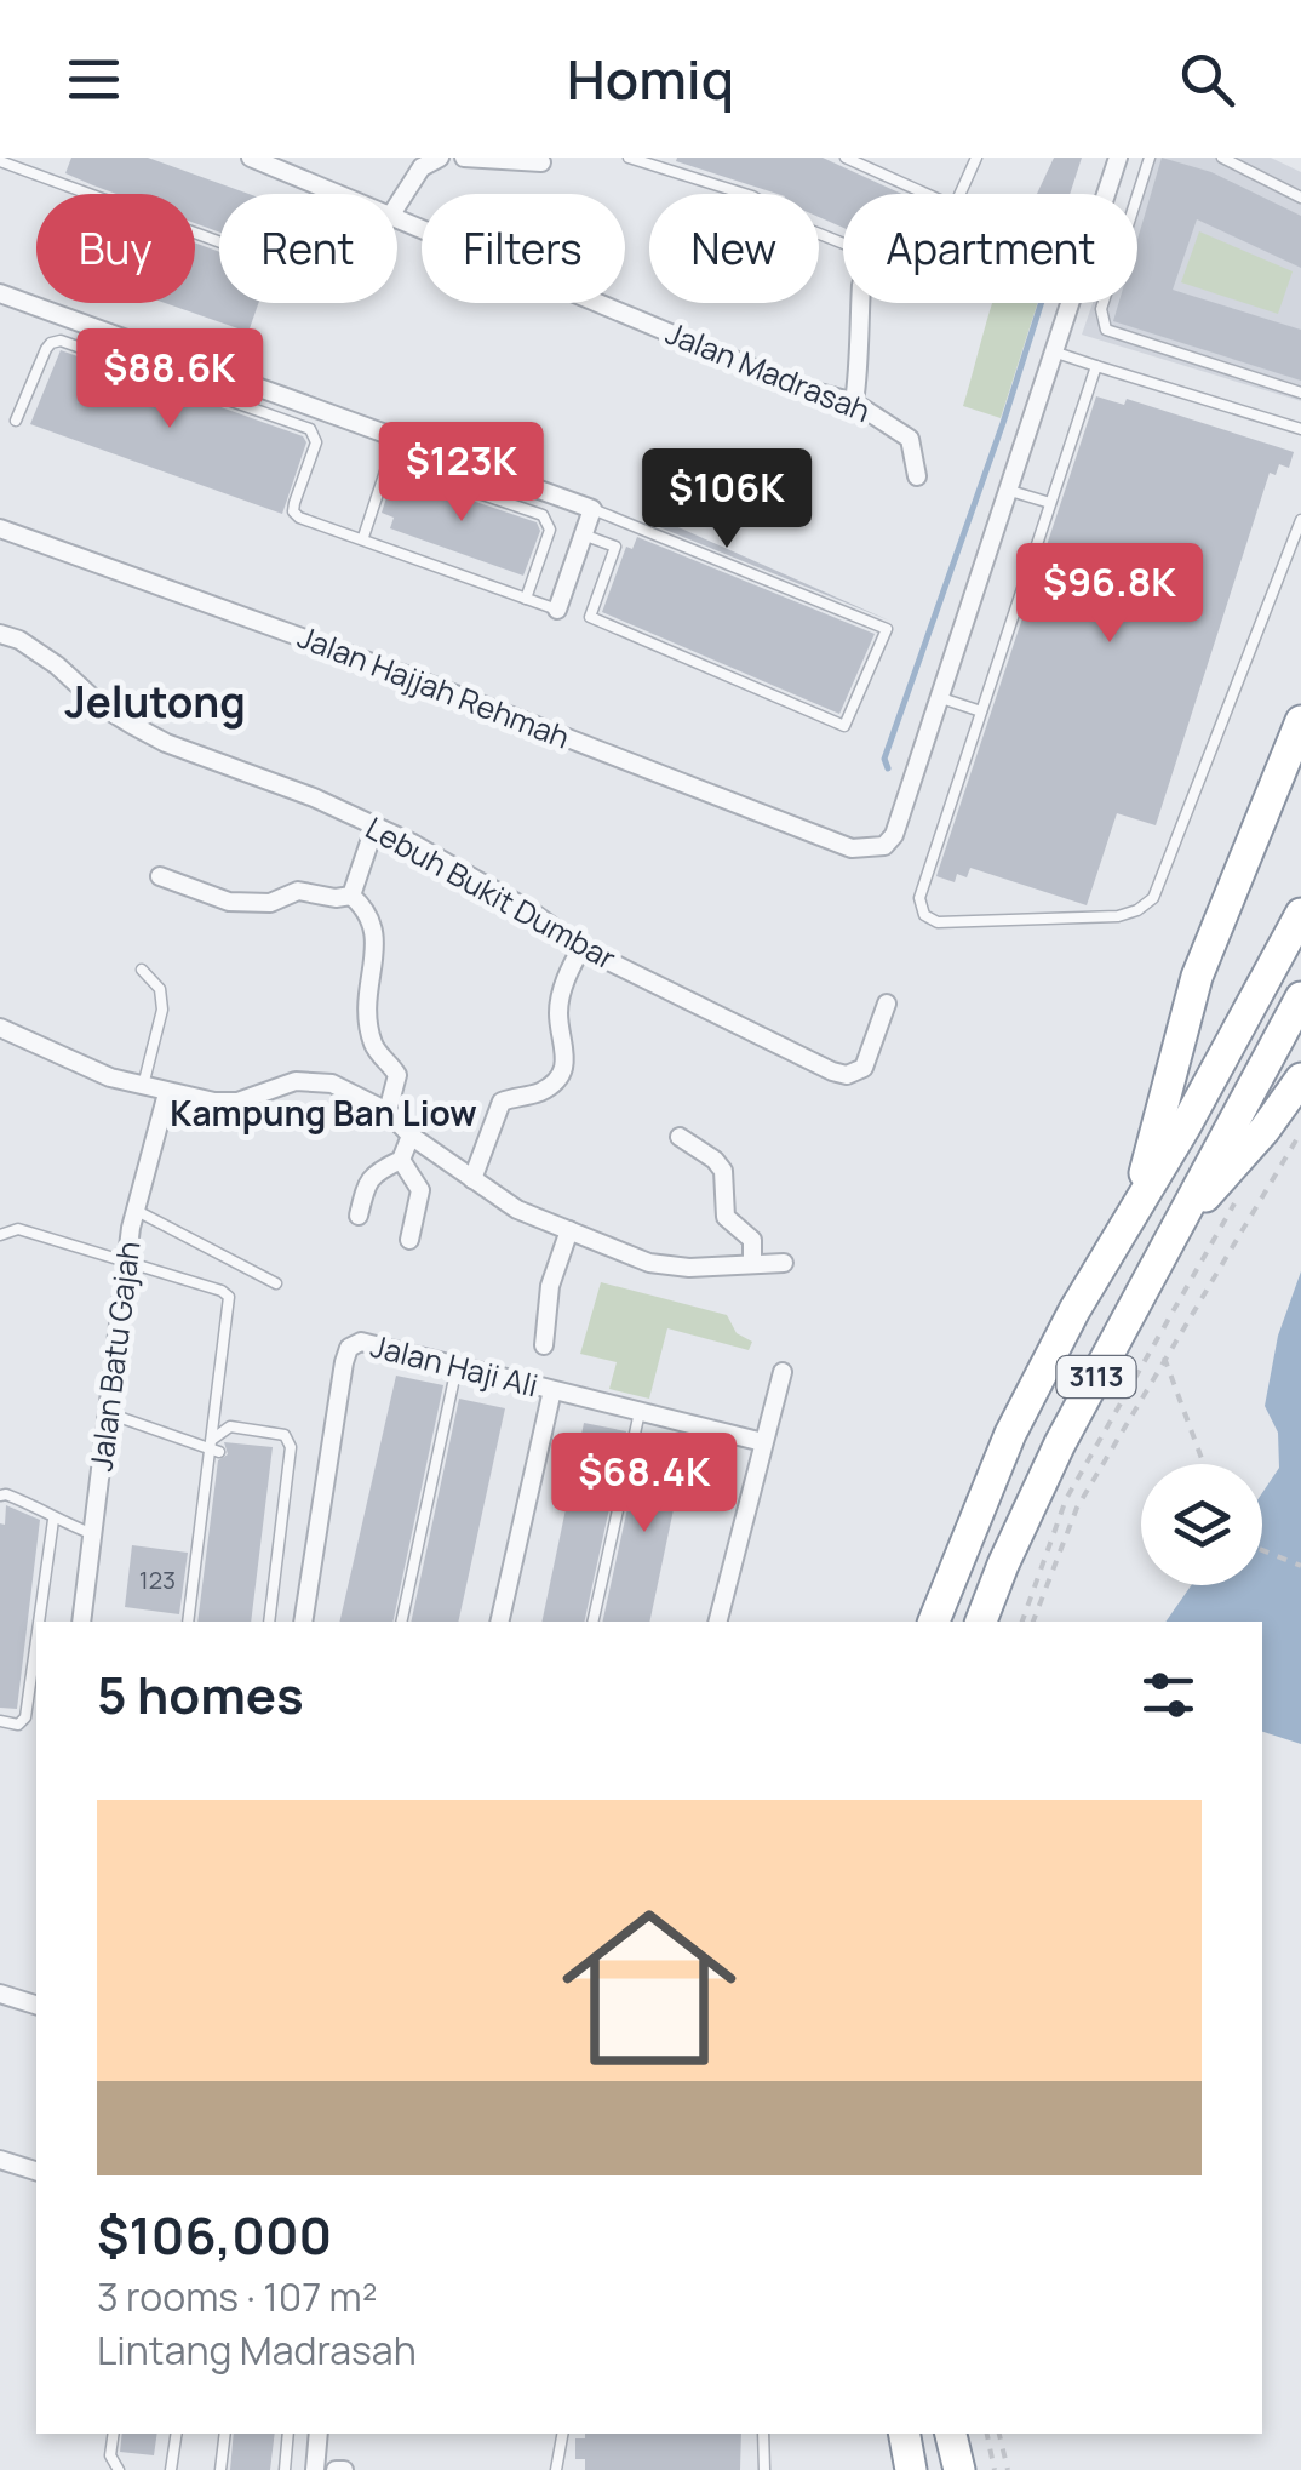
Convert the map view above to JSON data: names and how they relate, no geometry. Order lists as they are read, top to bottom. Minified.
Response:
{"streets":{"highway":["3113"],"street":["Jalan Madrasah","Jalan Hajjah Rehmah","Lebuh Bukit Dumbar","Jalan Batu Gajah","Jalan Haji Ali"]},"districts":["Jelutong","Kampung Ban Liow"],"house_numbers":["123"],"page":{"header":"Homiq","chip":["Buy","Rent","Filters","New","Apartment"],"price":["$88.6K","$123K","$106K","$96.8K","$68.4K"],"heading":"5 homes","list":[{"name":"$106,000","note":"3 rooms · 107 m² · Lintang Madrasah"}]}}
